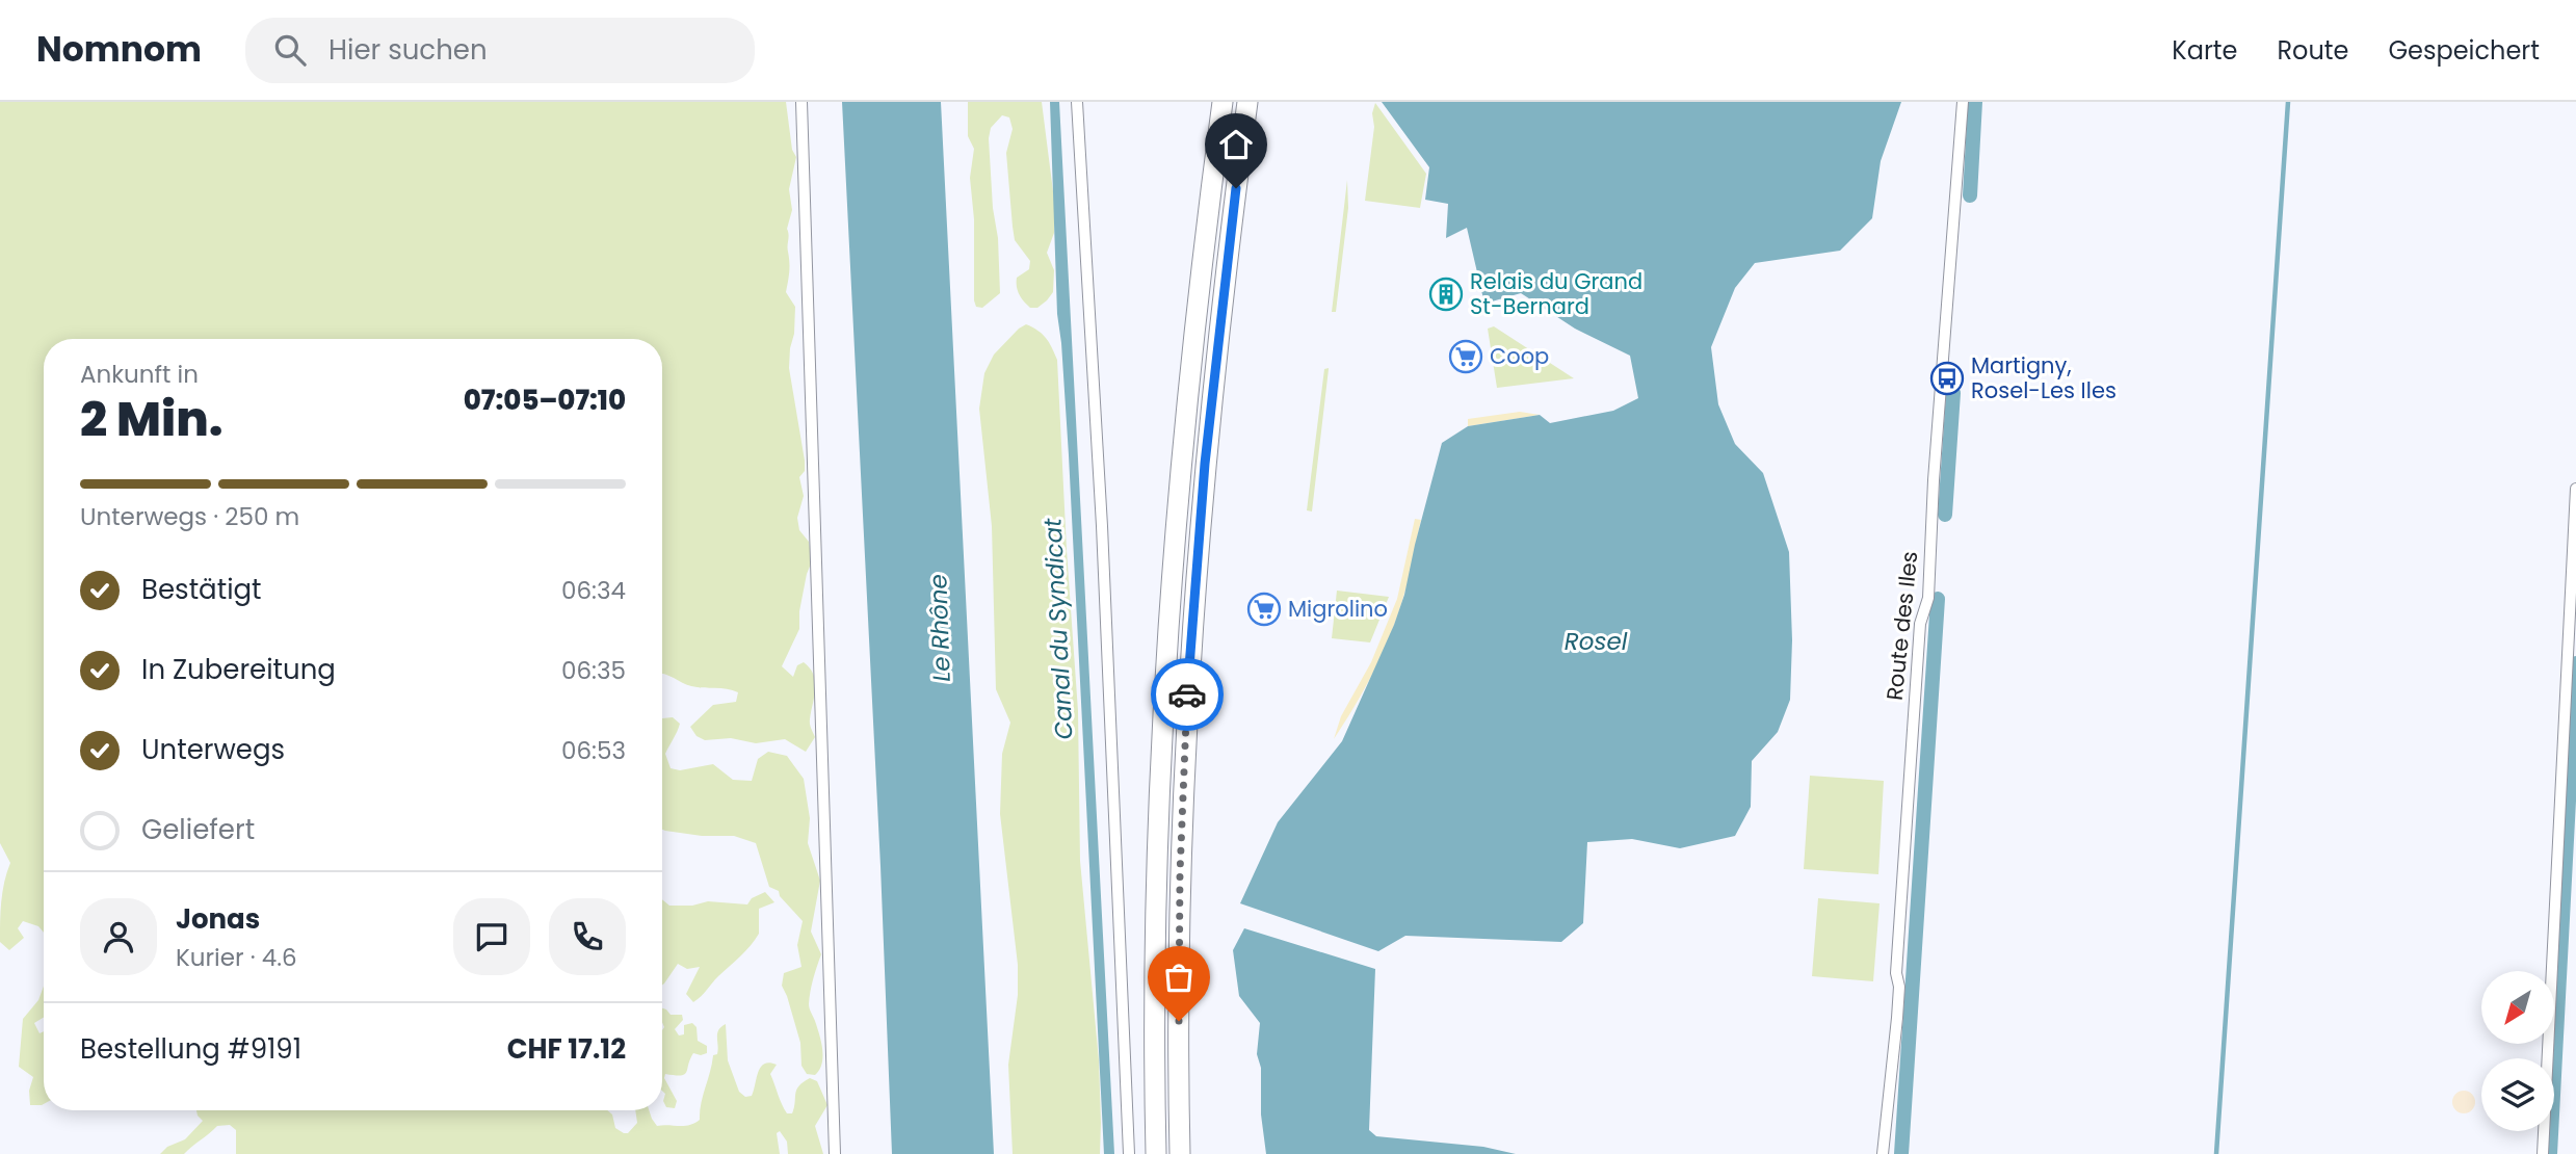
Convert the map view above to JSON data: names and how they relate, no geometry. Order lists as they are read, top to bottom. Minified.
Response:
{"streets":{"street":["Route des Iles"]},"water":["Le Rhône","Canal du Syndicat","Rosel"],"places":{"building":["Relais du Grand St-Bernard"],"supermarket":["Coop","Migrolino"],"bus stop":["Martigny, Rosel-Les Iles"]},"north":"bottom left","page":{"header":"Nomnom","search":"Hier suchen","nav":["Karte","Route","Gespeichert"],"heading":["2 Min.","Ankunft in","07:05–07:10"],"panel":["Jonas","Kurier · 4.6","Bestellung #9191","CHF 17.12"],"bar":"Unterwegs · 250 m","list":[["Bestätigt","06:34"],["In Zubereitung","06:35"],["Unterwegs","06:53"],"Geliefert"]}}
